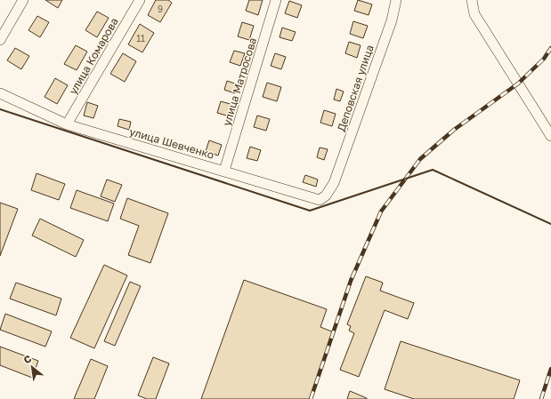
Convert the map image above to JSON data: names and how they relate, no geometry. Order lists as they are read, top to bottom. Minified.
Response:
{"streets":{"street":["улица Комарова","улица Матросова","Деповская улица","улица Шевченко"]},"crossings":[["улица Комарова","улица Шевченко"],["улица Матросова","улица Шевченко"],["Деповская улица","улица Шевченко"]],"house_numbers":["9","11"],"north":"top left"}
